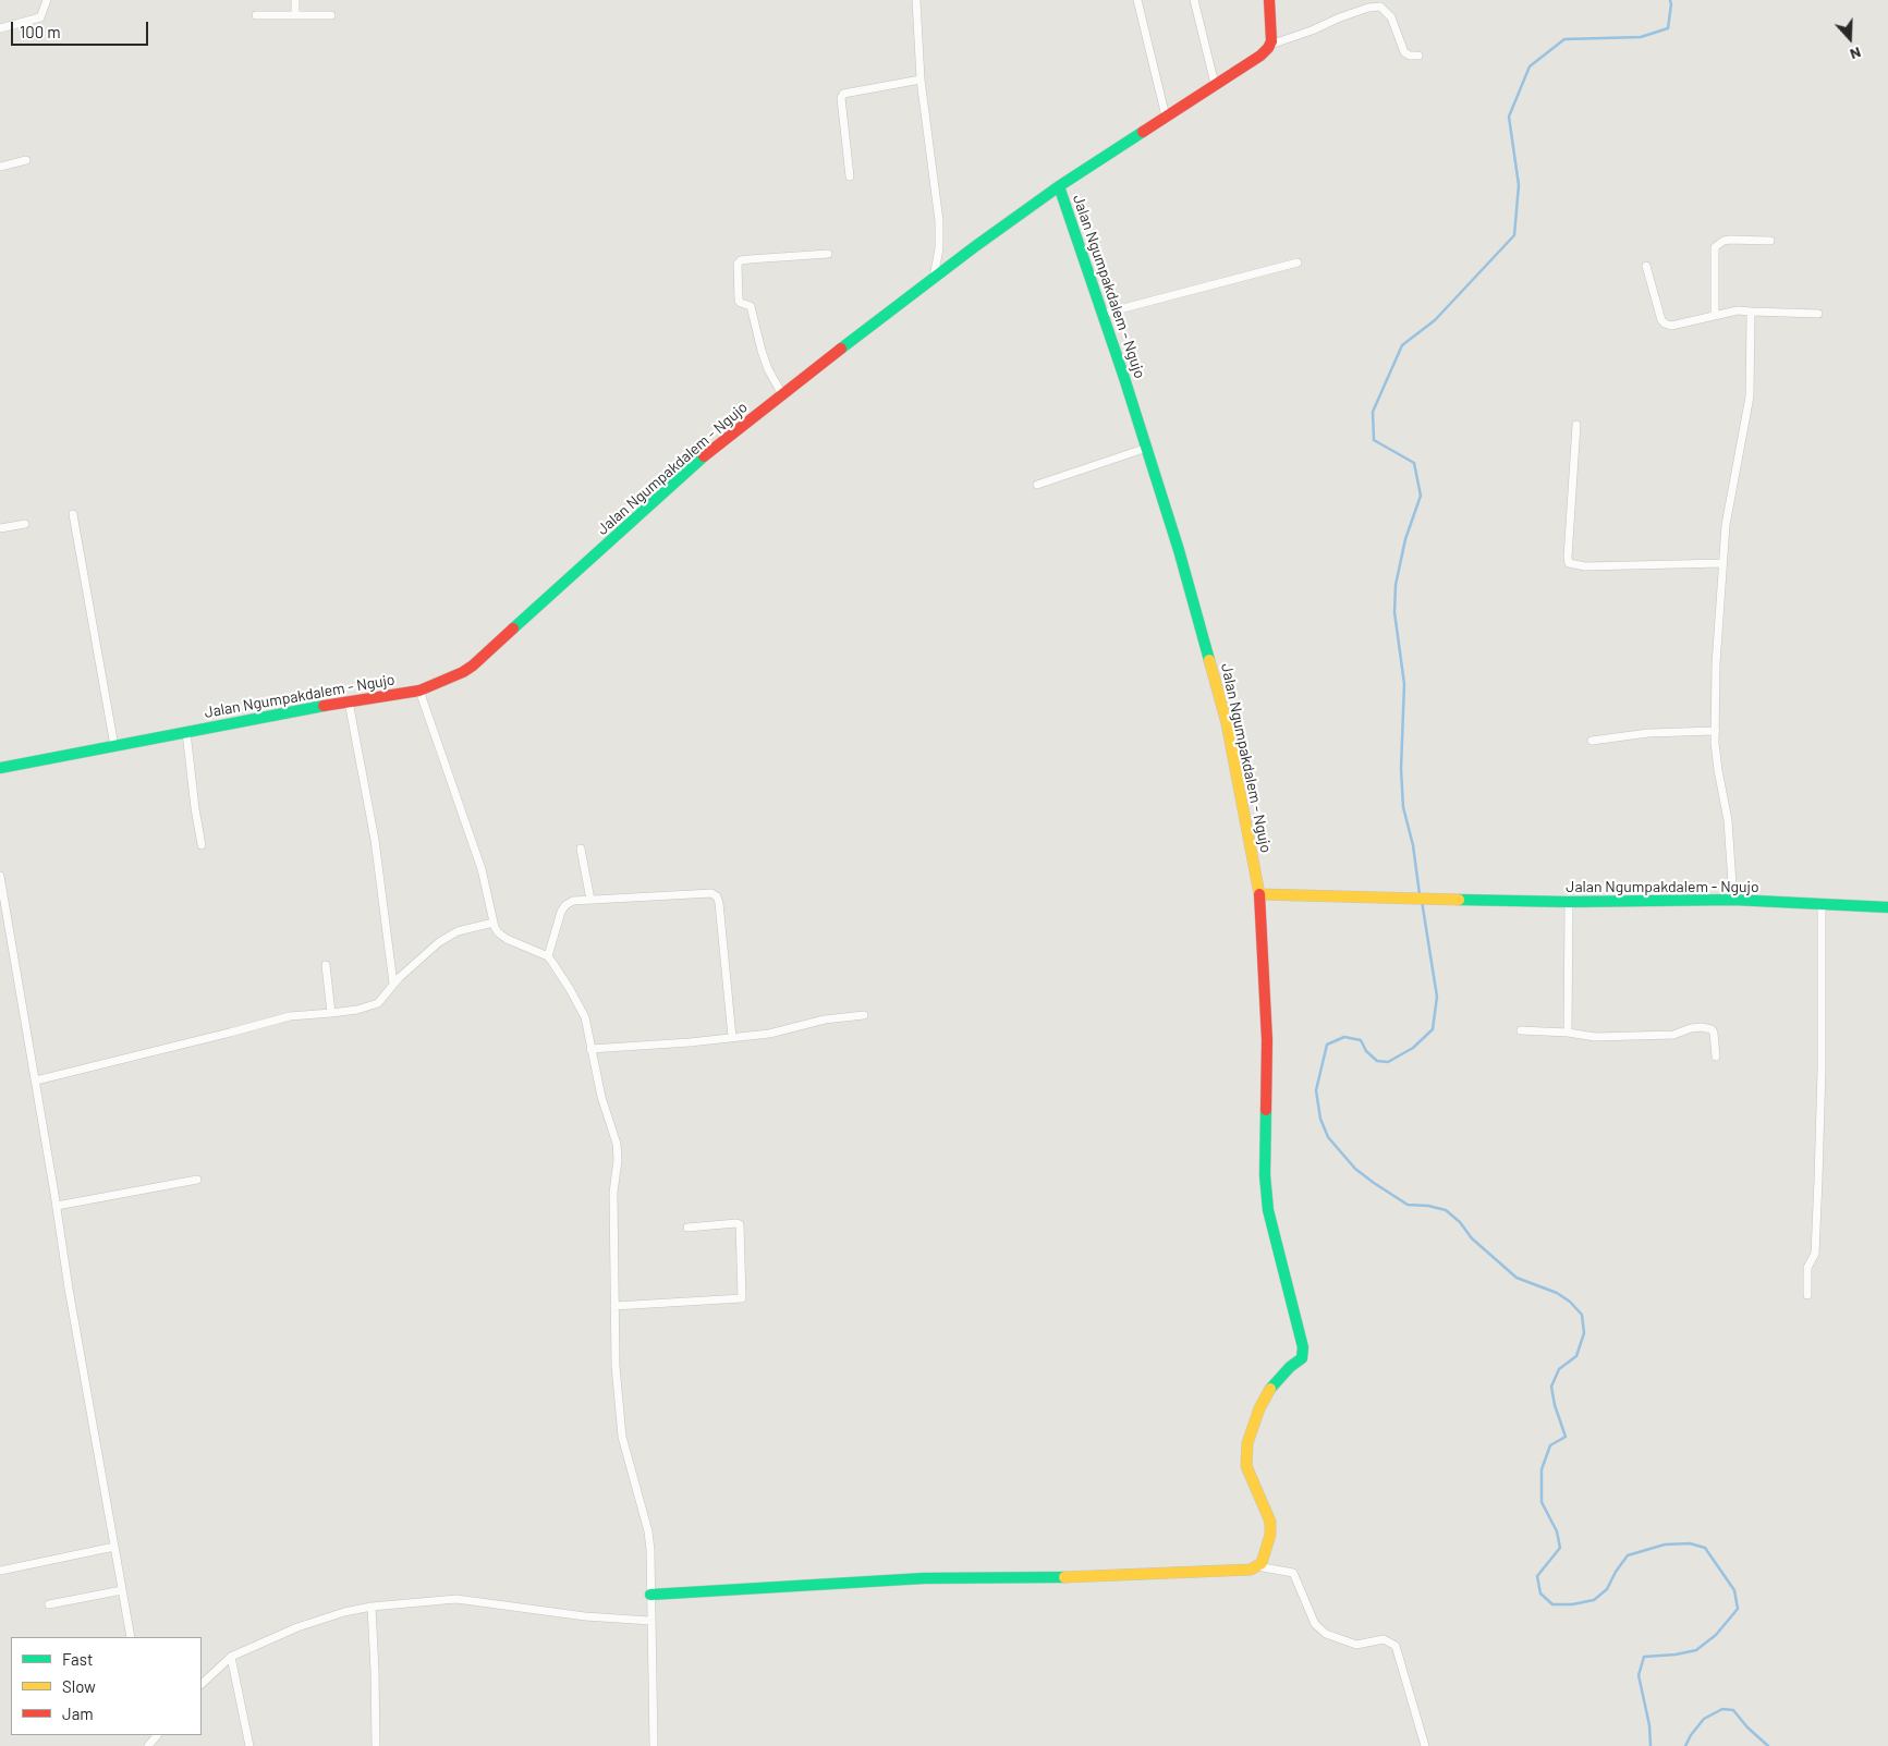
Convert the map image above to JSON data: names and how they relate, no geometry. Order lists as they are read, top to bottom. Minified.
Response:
{"streets":{"street":["Jalan Ngumpakdalem - Ngujo"]},"legend":["Fast","Slow","Jam"],"scale_bar":"100 m","north":"bottom"}
